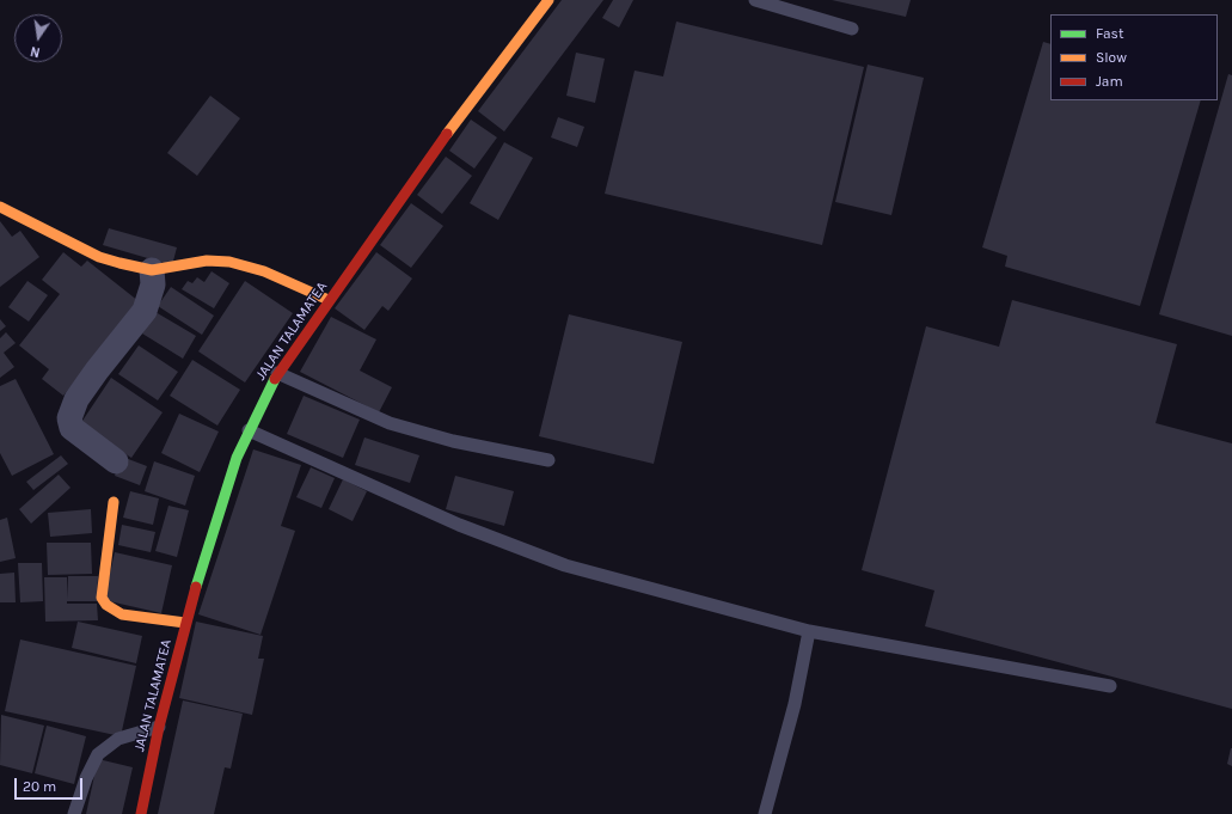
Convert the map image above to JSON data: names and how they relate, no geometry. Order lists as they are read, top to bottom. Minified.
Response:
{"streets":{"street":["JALAN TALAMATEA"]},"legend":["Fast","Slow","Jam"],"scale_bar":"20 m","north":"bottom"}
